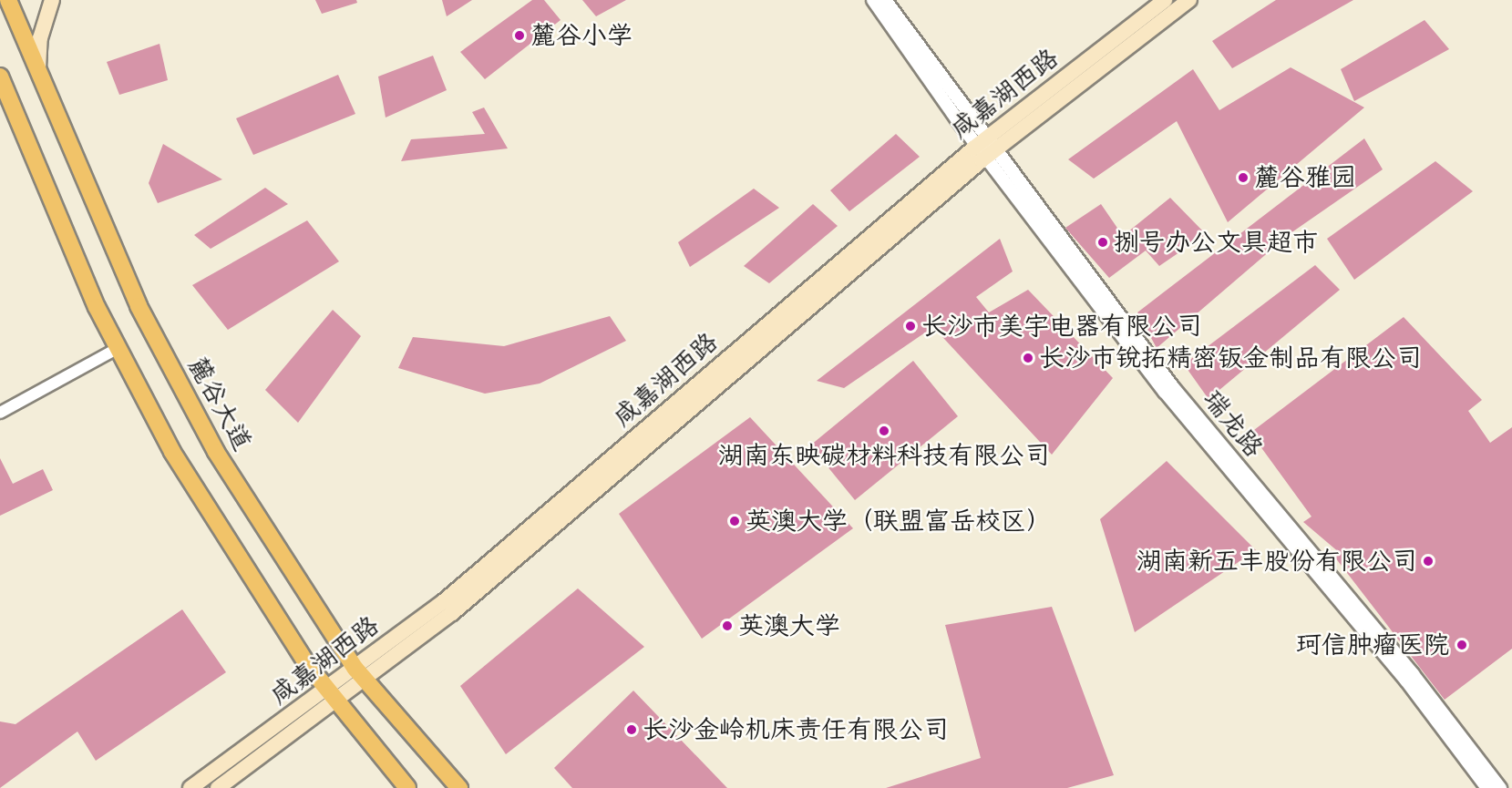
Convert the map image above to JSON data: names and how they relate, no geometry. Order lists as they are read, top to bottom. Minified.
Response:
{"streets":{"main road":["咸嘉湖西路","麓谷大道"],"street":["瑞龙路"]},"crossings":[["咸嘉湖西路","麓谷大道"],["咸嘉湖西路","瑞龙路"]],"places":["麓谷小学","麓谷雅园","捌号办公文具超市","长沙市美宇电器有限公司","长沙市锐拓精密钣金制品有限公司","湖南东映碳材料科技有限公司","英澳大学（联盟富岳校区）","湖南新五丰股份有限公司","英澳大学","珂信肿瘤医院","长沙金岭机床责任有限公司"]}
